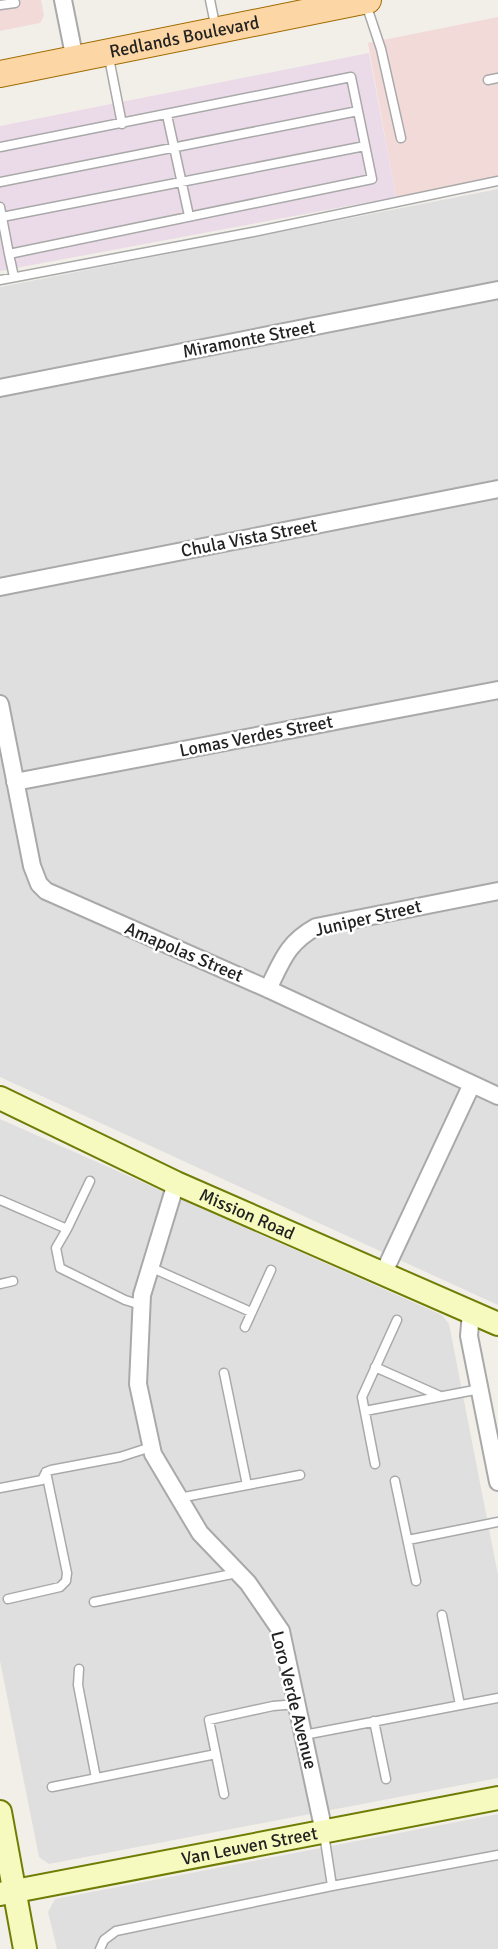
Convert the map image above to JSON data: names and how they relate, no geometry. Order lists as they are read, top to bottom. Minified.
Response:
{"streets":{"main road":["Redlands Boulevard"],"street":["Miramonte Street","Chula Vista Street","Lomas Verdes Street","Juniper Street","Amapolas Street","Mission Road","Loro Verde Avenue","Van Leuven Street"]},"crossings":[["Lomas Verdes Street","Amapolas Street"],["Juniper Street","Amapolas Street"],["Mission Road","Loro Verde Avenue"],["Loro Verde Avenue","Van Leuven Street"]]}
